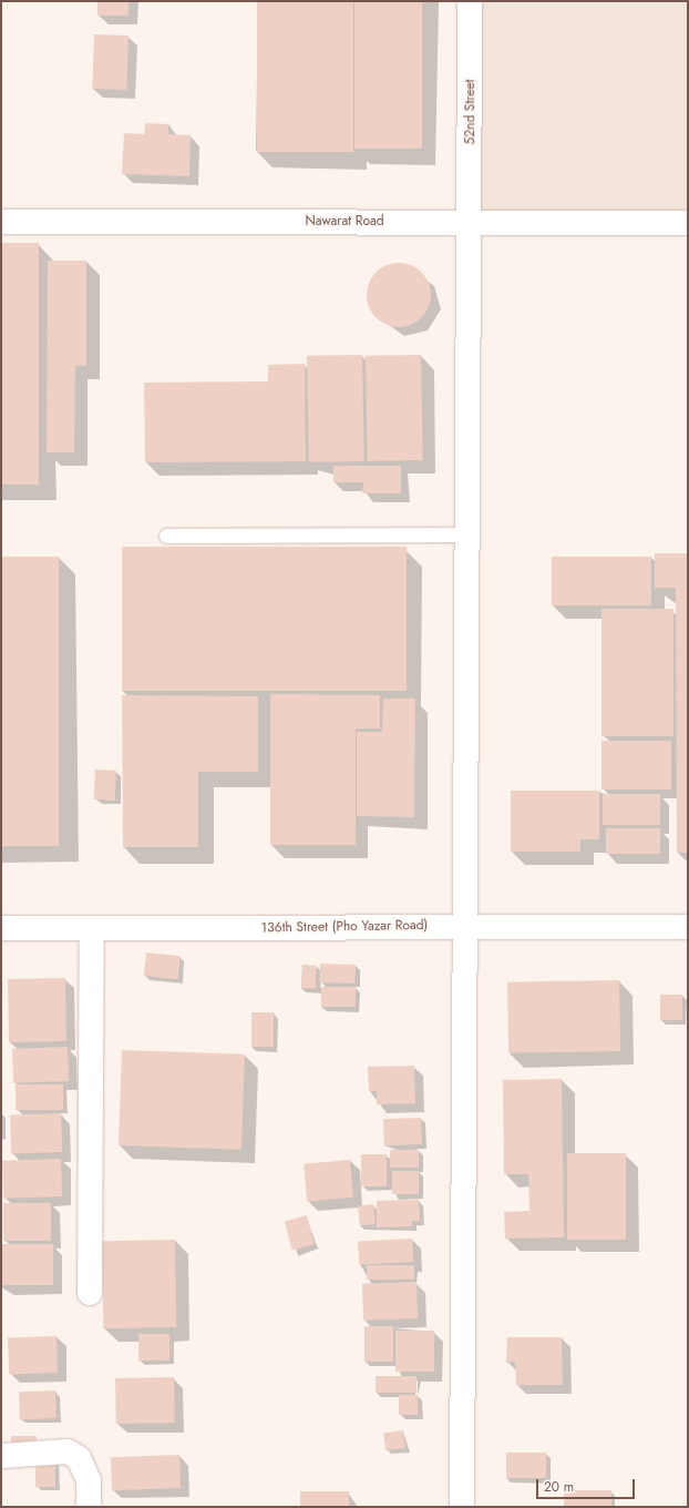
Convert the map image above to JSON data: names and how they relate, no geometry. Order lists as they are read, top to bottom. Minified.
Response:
{"streets":{"street":["52nd Street","Nawarat Road","136th Street (Pho Yazar Road)"]},"crossings":[["52nd Street","Nawarat Road"],["52nd Street","136th Street (Pho Yazar Road)"]],"scale_bar":"20 m"}
